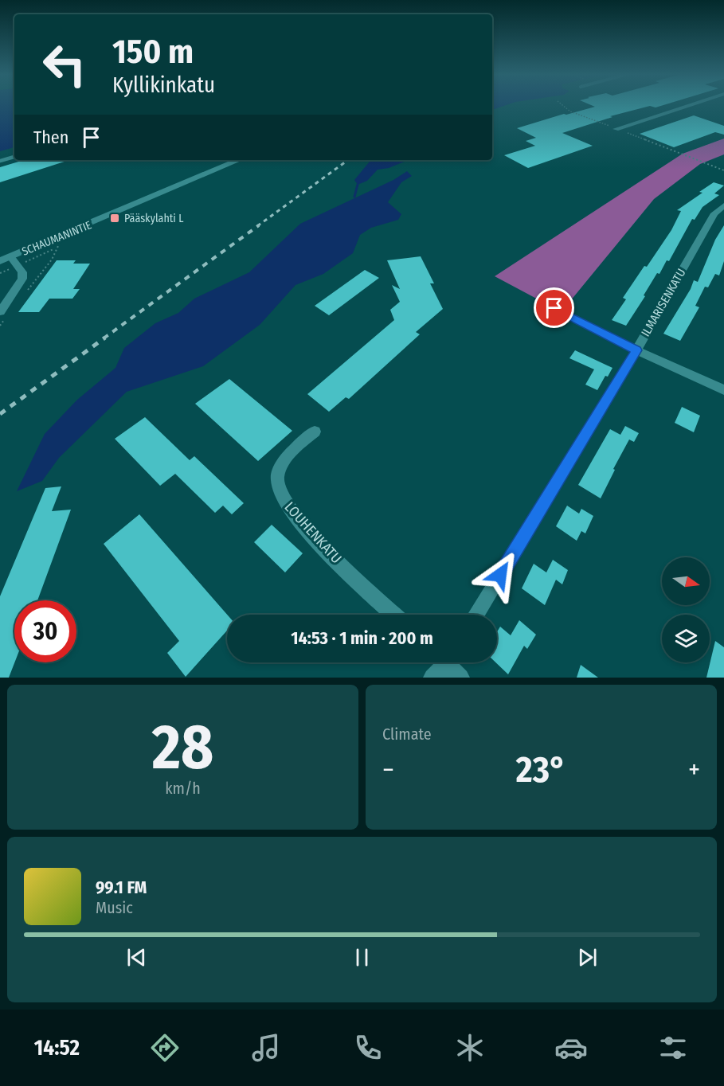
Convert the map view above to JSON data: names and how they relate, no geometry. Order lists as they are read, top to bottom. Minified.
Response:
{"streets":{"street":["SCHAUMANINTIE","ILMARISENKATU","LOUHENKATU"]},"places":{"transit":["Pääskylahti L"]},"north":"right","page":{"turn":["150 m","Kyllikinkatu"],"then":"Then","limit":"30","trip":"14:53 · 1 min · 200 m","tile":[["28","km/h"],"Climate"],"heat":["−","23°","+"],"song":["99.1 FM","Music"],"tabs":"14:52"}}
